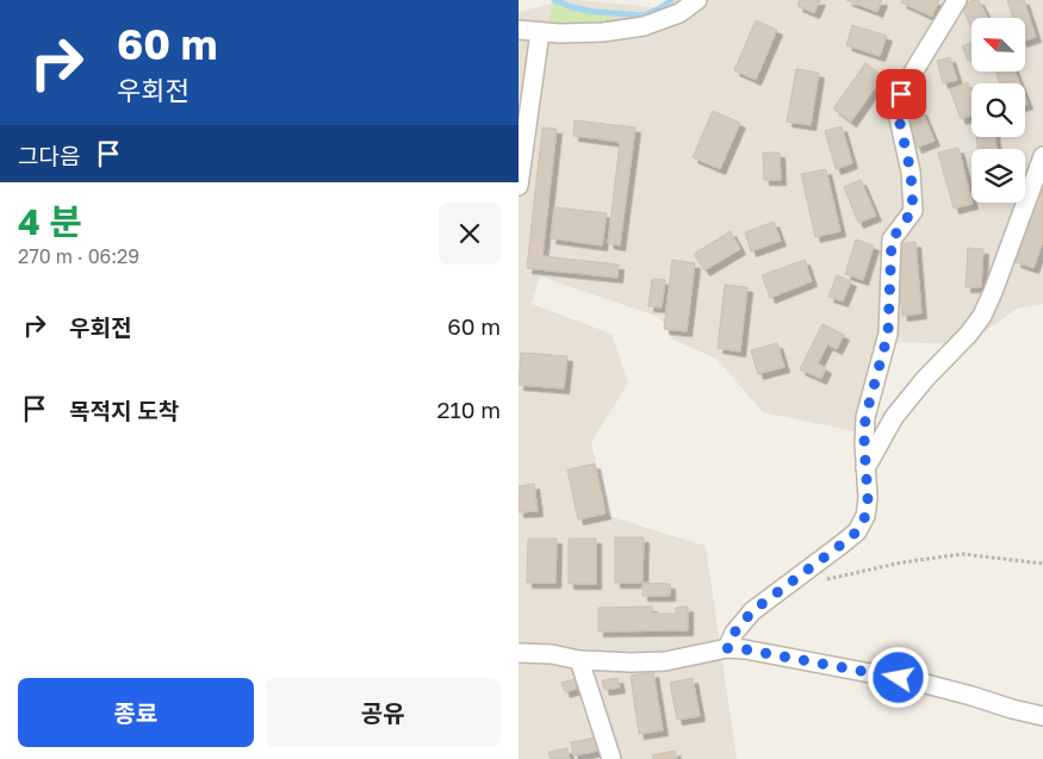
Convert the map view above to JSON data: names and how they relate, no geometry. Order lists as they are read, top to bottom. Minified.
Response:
{"north":"top left","page":{"turn":["60 m","우회전"],"then":"그다음","heading":["4 분","270 m · 06:29"],"list":[{"name":"우회전","value":"60 m"},{"name":"목적지 도착","value":"210 m"}],"buttons":["종료","공유"]}}
